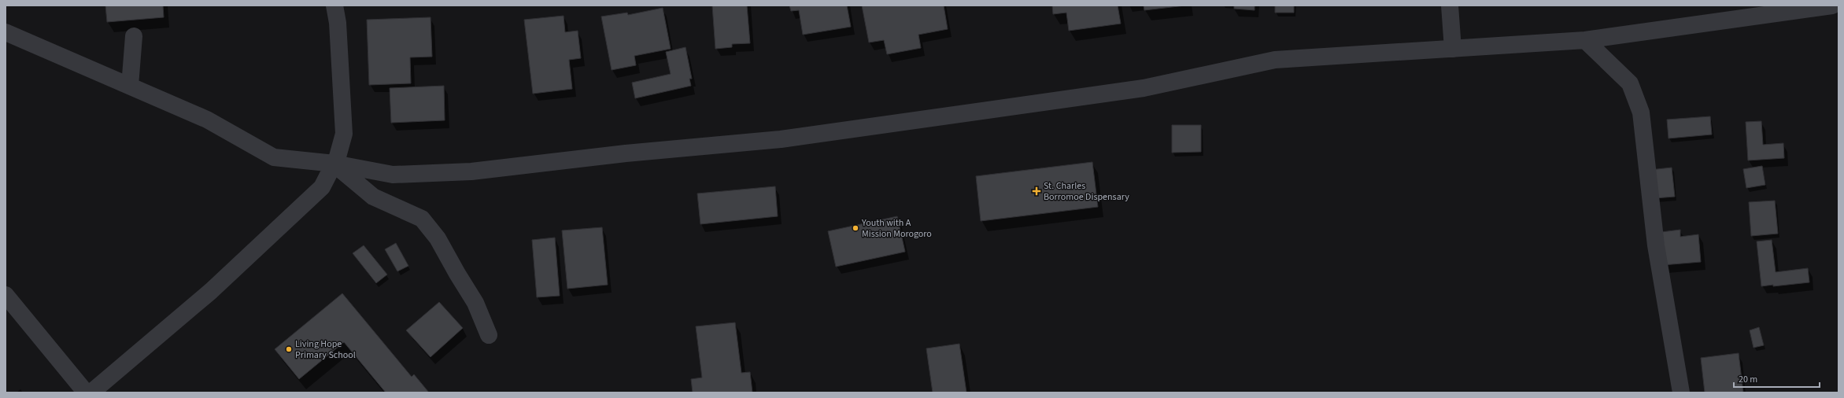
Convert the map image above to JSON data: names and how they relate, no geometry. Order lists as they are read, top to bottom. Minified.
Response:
{"places":{"health":["St. Charles Borromoe Dispensary"],"other":["Youth with A Mission Morogoro","Living Hope Primary School"]},"scale_bar":"20 m"}
